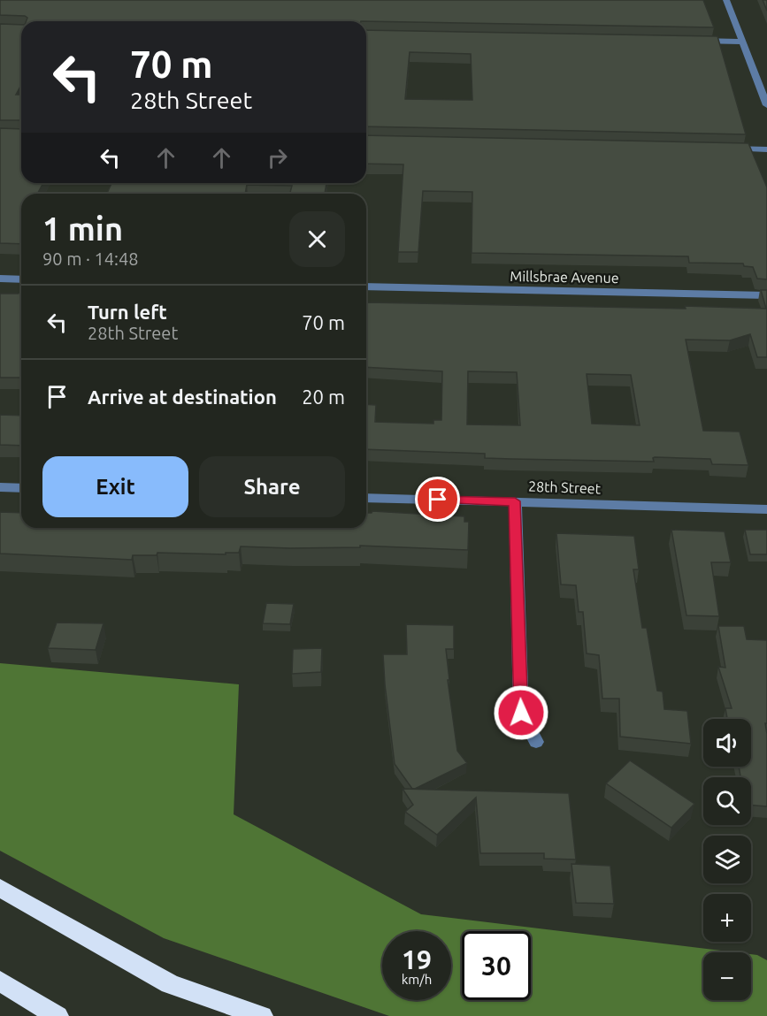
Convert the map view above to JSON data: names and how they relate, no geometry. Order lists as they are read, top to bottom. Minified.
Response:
{"streets":{"street":["Millsbrae Avenue","28th Street"]},"page":{"turn":["70 m","28th Street"],"heading":["1 min","90 m · 14:48"],"list":[{"name":"Turn left","note":"28th Street","value":"70 m"},{"name":"Arrive at destination","value":"20 m"}],"buttons":["Exit","Share"],"map_buttons":["+","−"],"speed":"19 km/h","limit":"30"}}
